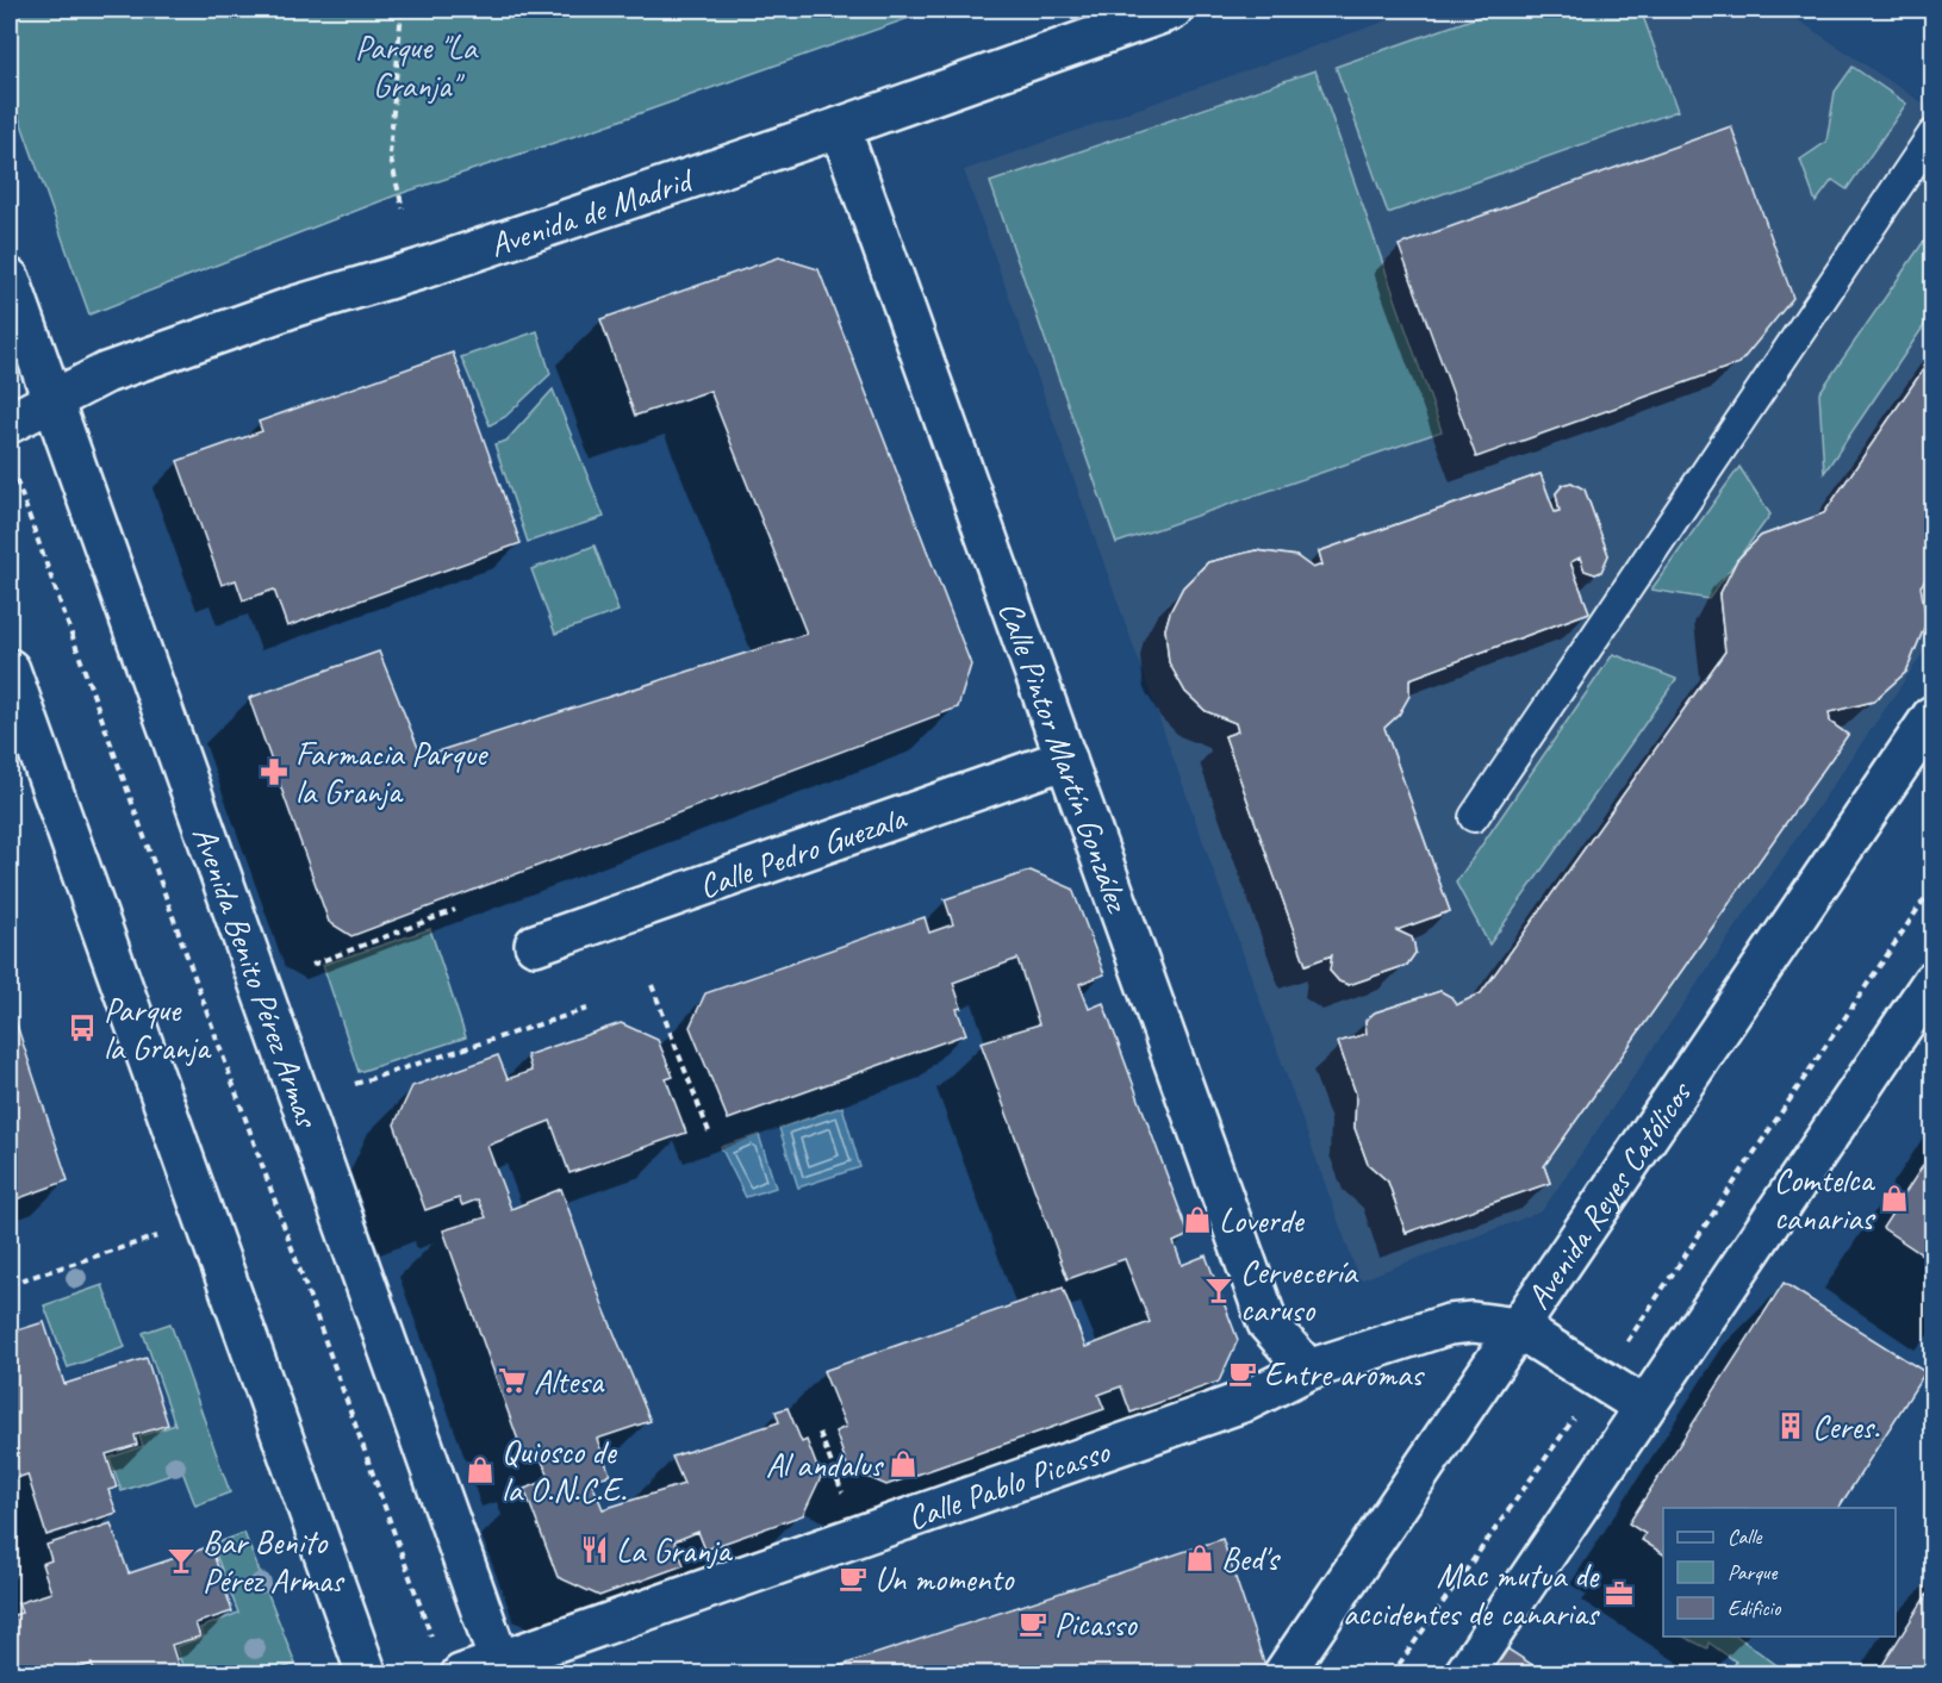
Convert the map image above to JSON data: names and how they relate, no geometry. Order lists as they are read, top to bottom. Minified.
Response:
{"streets":{"street":["Avenida de Madrid","Calle Pintor Martín González","Calle Pedro Guezala","Avenida Benito Pérez Armas","Avenida Reyes Católicos","Calle Pablo Picasso"]},"crossings":[["Avenida de Madrid","Calle Pintor Martín González"],["Avenida de Madrid","Avenida Benito Pérez Armas"],["Calle Pintor Martín González","Calle Pedro Guezala"],["Calle Pintor Martín González","Calle Pablo Picasso"],["Avenida Benito Pérez Armas","Calle Pablo Picasso"],["Avenida Reyes Católicos","Calle Pablo Picasso"]],"parks":["Parque \"La Granja\""],"places":{"pharmacy":["Farmacia Parque la Granja"],"bus stop":["Parque la Granja"],"shop":["Comtelca canarias","Loverde","Al andalus","Quiosco de la O.N.C.E.","Bed's"],"bar":["Cervecería caruso","Bar Benito Pérez Armas"],"cafe":["Entre aromas","Un momento","Picasso"],"supermarket":["Altesa"],"building":["Ceres."],"restaurant":["La Granja"],"office":["Mac mutua de accidentes de canarias"]},"legend":["Calle","Parque","Edificio"]}
